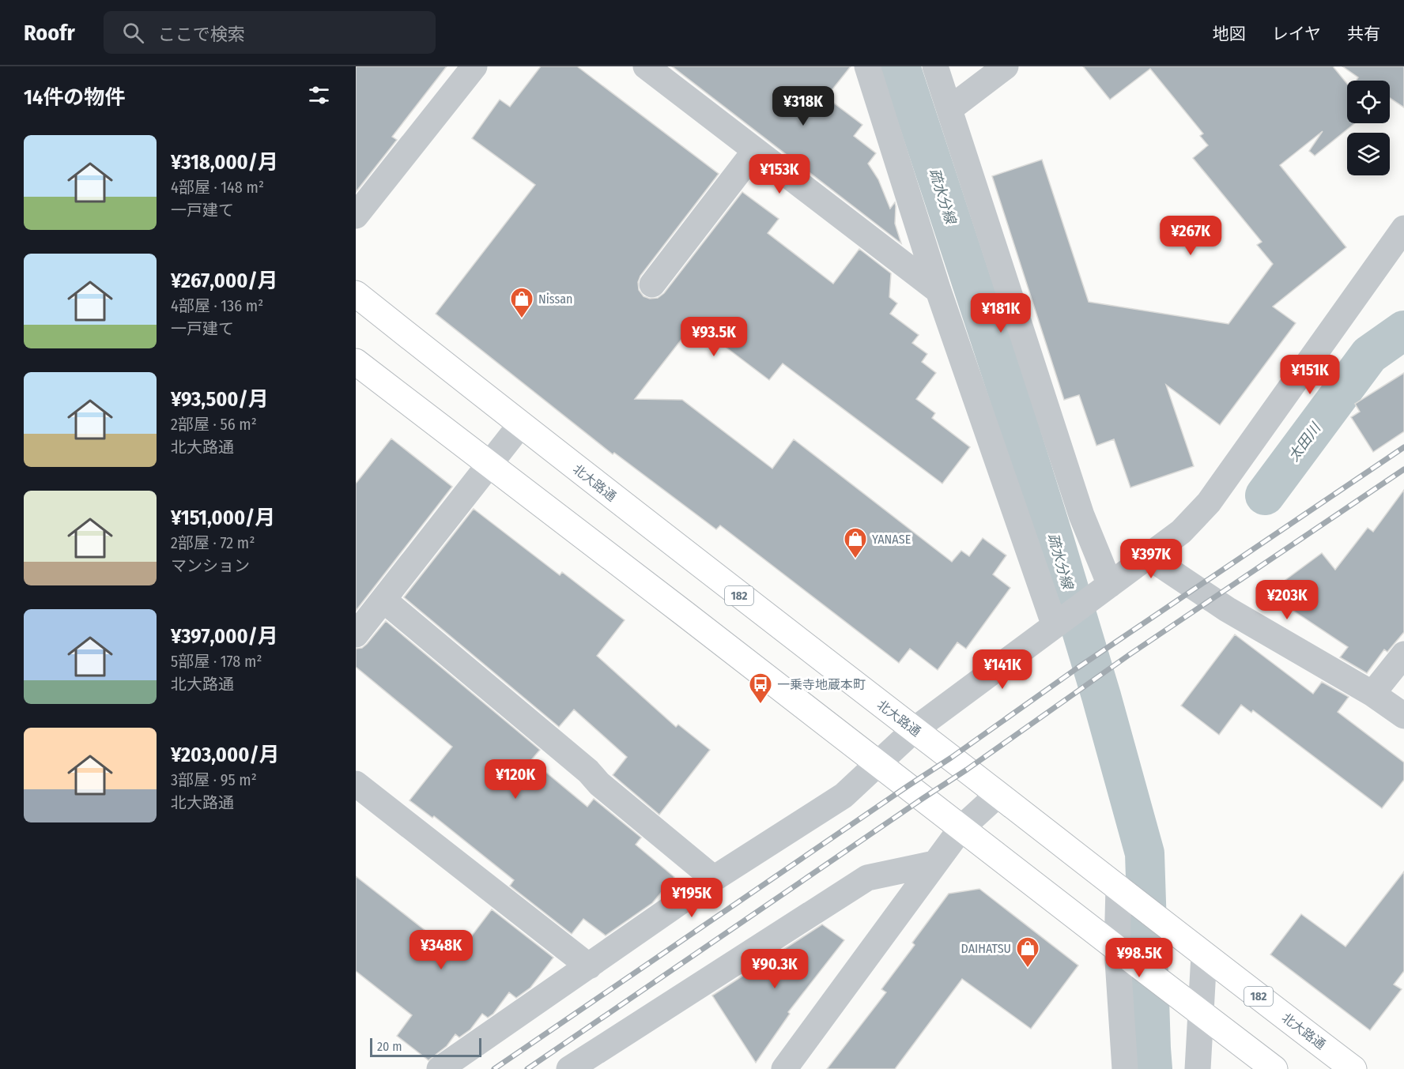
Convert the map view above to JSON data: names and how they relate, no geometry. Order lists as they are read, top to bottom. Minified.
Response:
{"streets":{"main road":["北大路通","182"]},"water":["疏水分線","太田川"],"places":{"shop":["Nissan","YANASE","DAIHATSU"],"bus stop":["一乗寺地蔵本町"]},"scale_bar":"20 m","page":{"header":"Roofr","search":"ここで検索","nav":["地図","レイヤ","共有"],"heading":"14件の物件","price":["¥318K","¥153K","¥267K","¥181K","¥93.5K","¥151K","¥397K","¥203K","¥141K","¥120K","¥195K","¥348K","¥98.5K","¥90.3K"],"list":[{"name":"¥318,000/月","note":"4部屋 · 148 m² · 一戸建て"},{"name":"¥267,000/月","note":"4部屋 · 136 m² · 一戸建て"},{"name":"¥93,500/月","note":"2部屋 · 56 m² · 北大路通"},{"name":"¥151,000/月","note":"2部屋 · 72 m² · マンション"},{"name":"¥397,000/月","note":"5部屋 · 178 m² · 北大路通"},{"name":"¥203,000/月","note":"3部屋 · 95 m² · 北大路通"}],"scale":"20 m"}}
